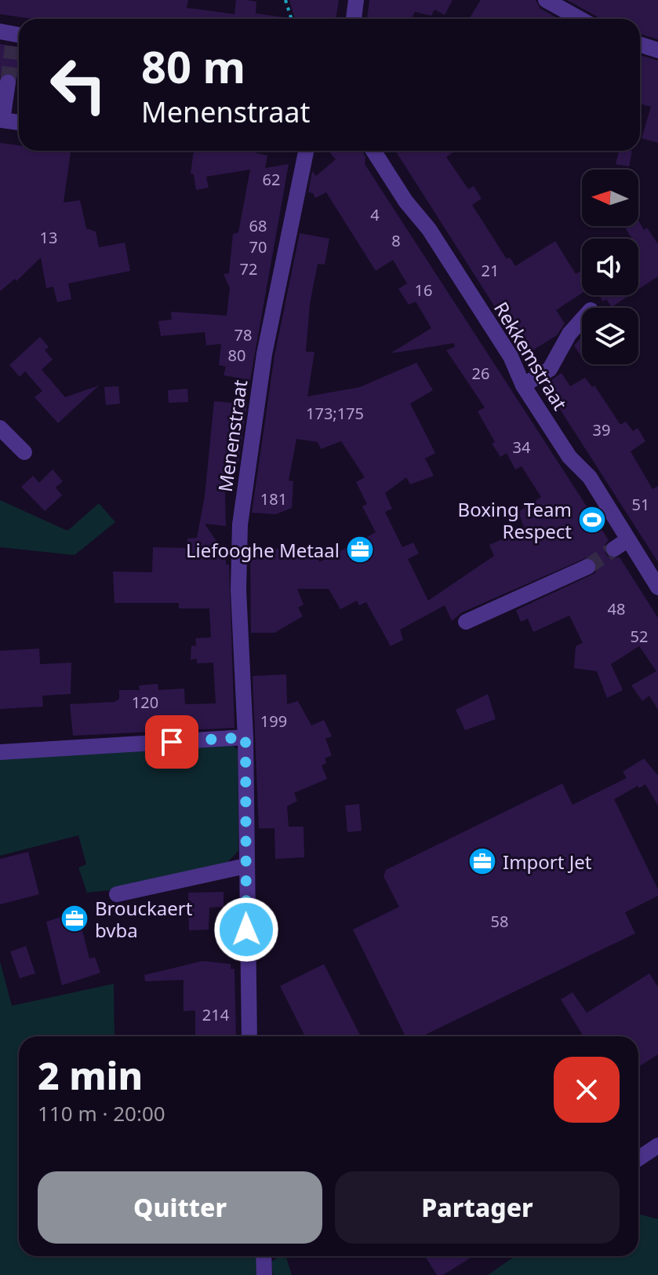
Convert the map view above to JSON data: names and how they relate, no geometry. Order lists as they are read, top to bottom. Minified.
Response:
{"streets":{"street":["Rekkemstraat","Menenstraat"]},"places":{"sports":["Boxing Team Respect"],"office":["Liefooghe Metaal","Import Jet","Brouckaert bvba"]},"house_numbers":["62","4","68","13","8","70","72","21","16","78","80","26","173;175","39","34","181","51","48","52","120","199","58","214"],"north":"left","page":{"turn":["80 m","Menenstraat"],"heading":["2 min","110 m · 20:00"],"buttons":["Quitter","Partager"]}}
